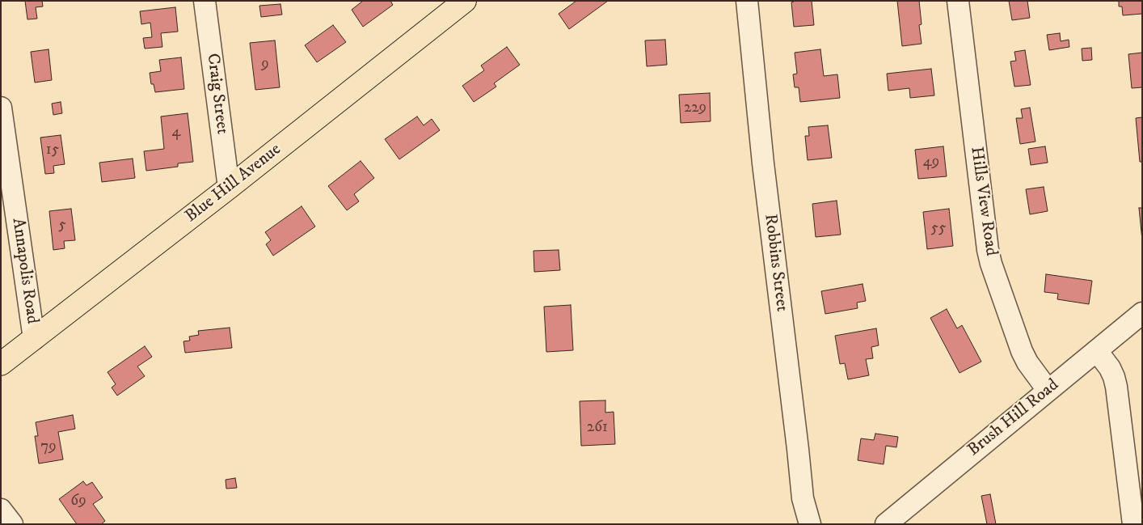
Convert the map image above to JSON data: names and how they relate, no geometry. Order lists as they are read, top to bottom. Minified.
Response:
{"streets":{"highway":["Blue Hill Avenue"],"street":["Craig Street","Hills View Road","Robbins Street","Annapolis Road","Brush Hill Road"]},"crossings":[["Craig Street","Blue Hill Avenue"],["Blue Hill Avenue","Annapolis Road"],["Hills View Road","Brush Hill Road"]],"house_numbers":["9","229","4","15","49","5","55","261","79","69"]}
